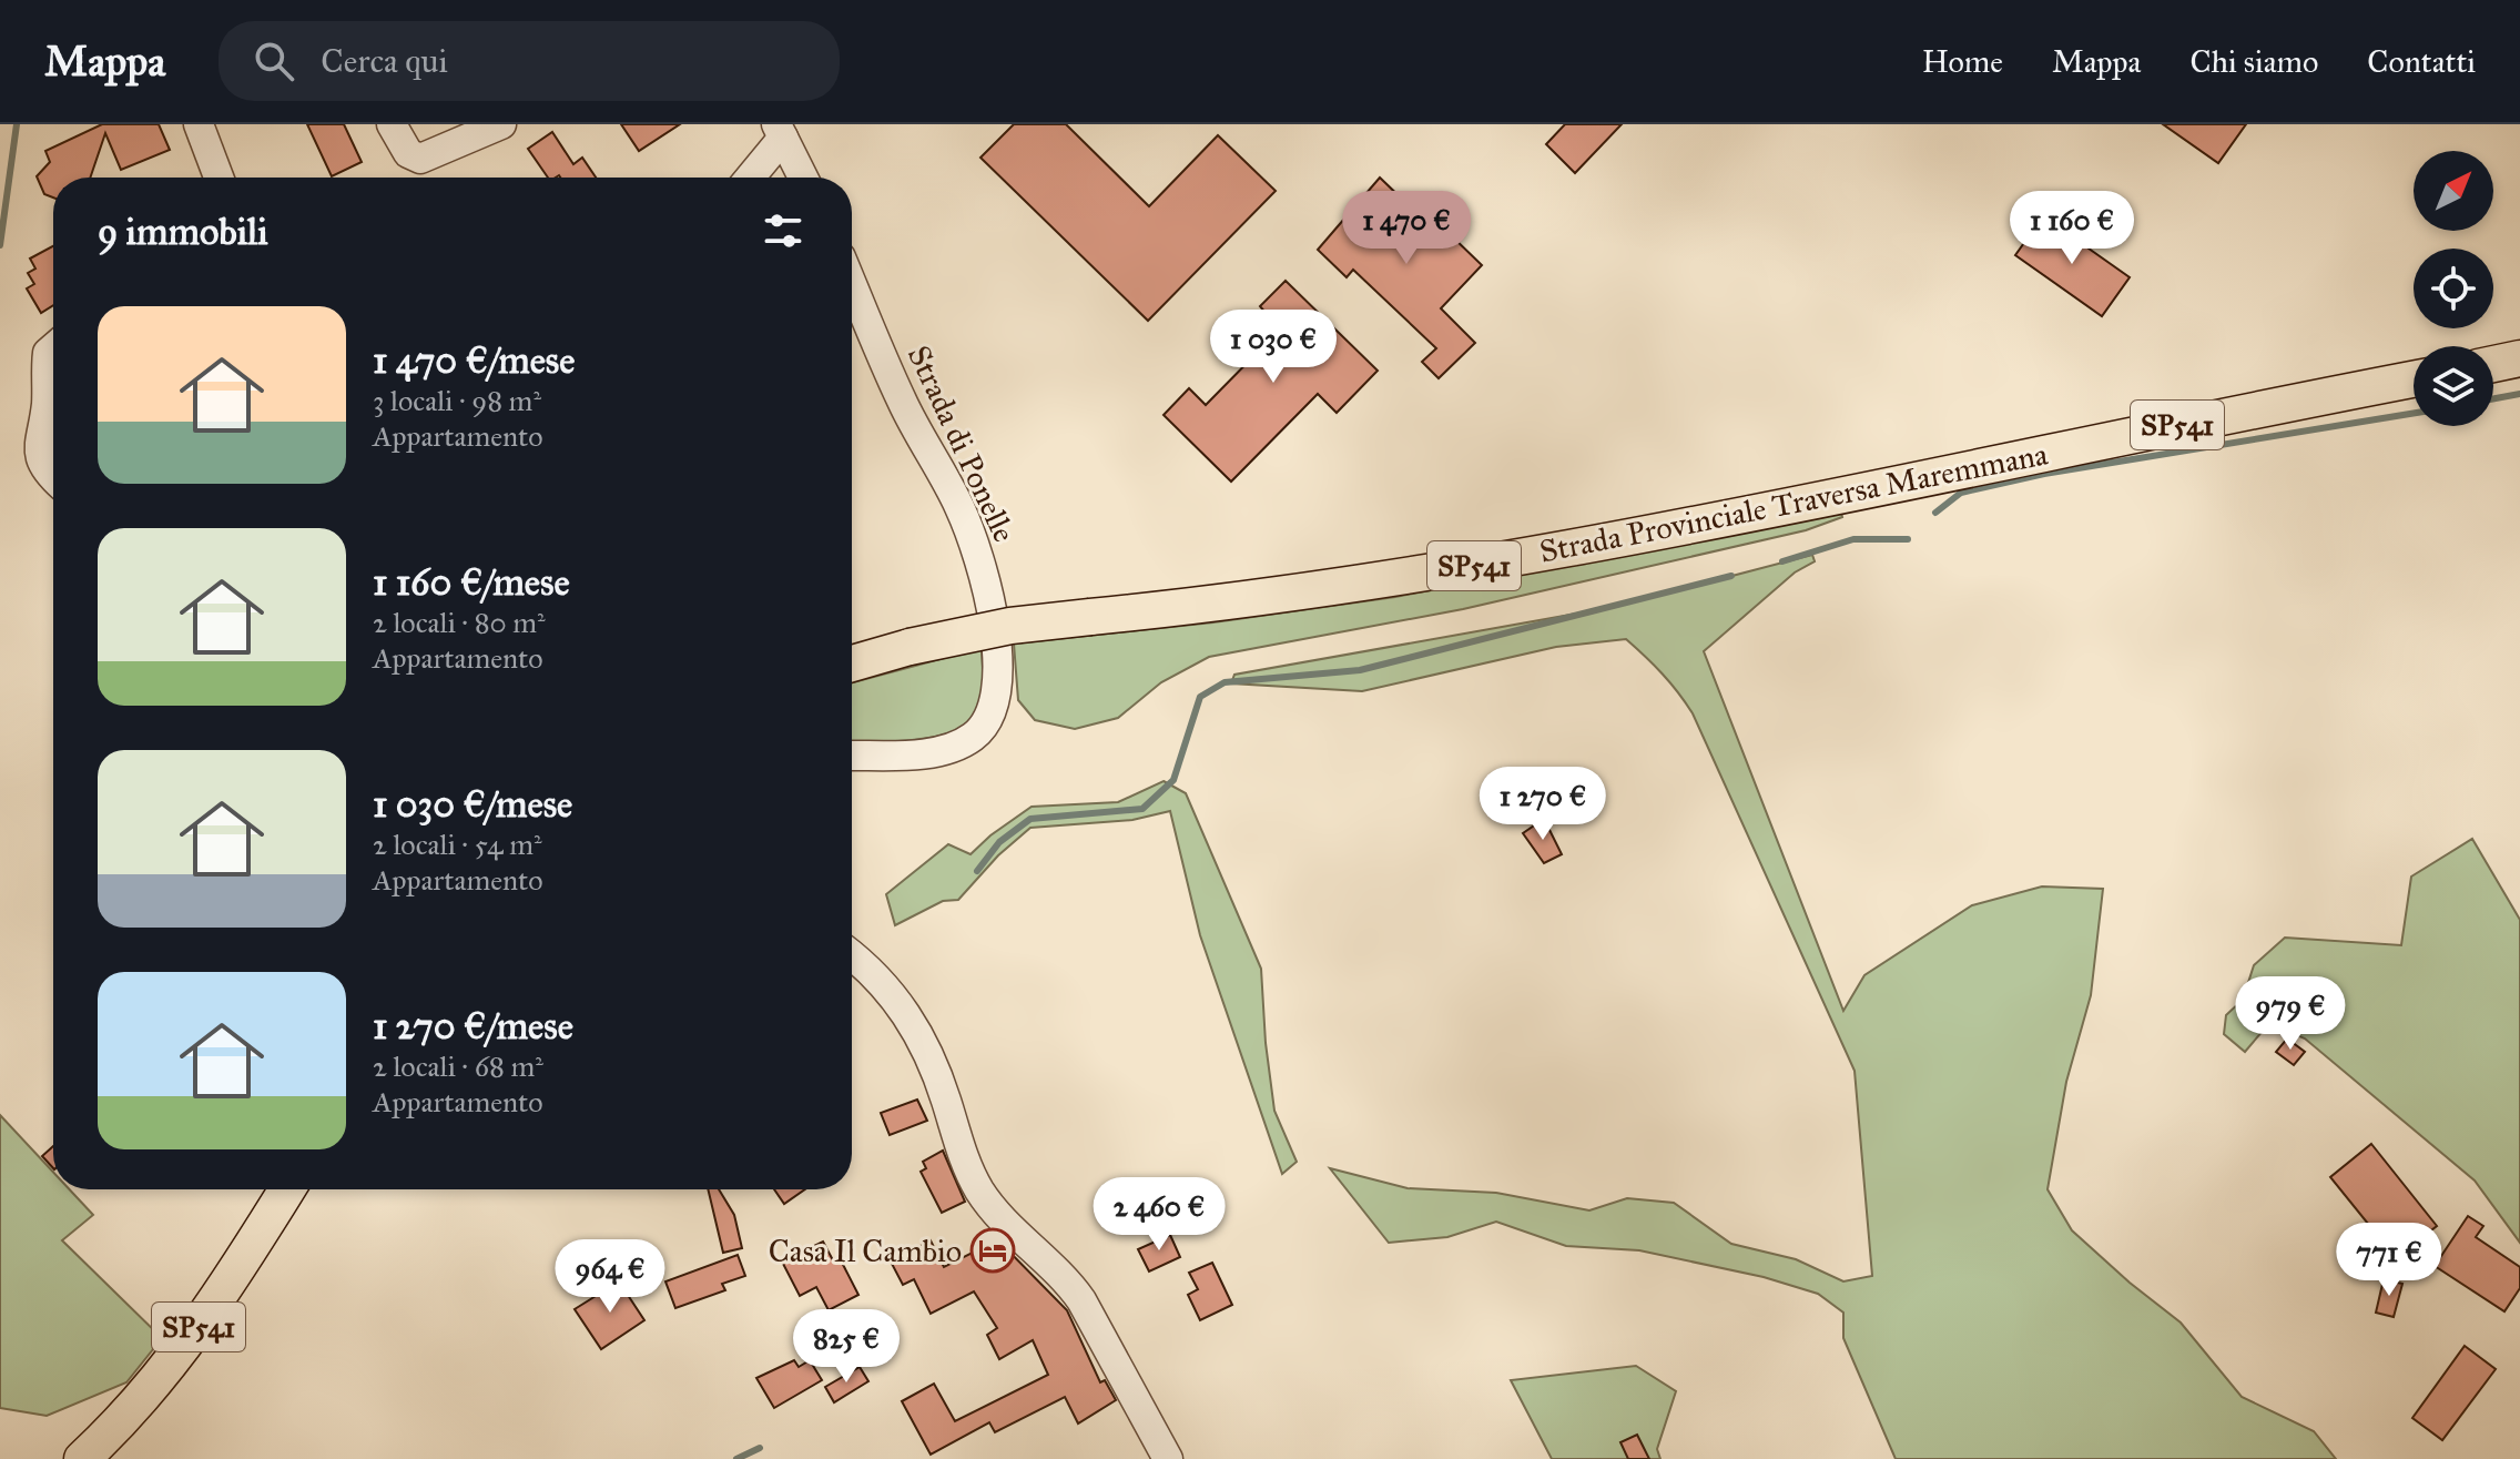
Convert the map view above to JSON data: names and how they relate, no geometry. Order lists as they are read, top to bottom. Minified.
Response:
{"streets":{"main road":["SP541","Strada Provinciale Traversa Maremmana"],"street":["Strada di Ponelle"]},"places":{"hotel":["Casa Il Cambio"]},"north":"top right","page":{"header":"Mappa","search":"Cerca qui","nav":["Home","Mappa","Chi siamo","Contatti"],"heading":"9 immobili","price":["1 470 €","1 160 €","1 030 €","1 270 €","979 €","2 460 €","771 €","964 €","825 €"],"list":[{"name":"1 470 €/mese","note":"3 locali · 98 m² · Appartamento"},{"name":"1 160 €/mese","note":"2 locali · 80 m² · Appartamento"},{"name":"1 030 €/mese","note":"2 locali · 54 m² · Appartamento"},{"name":"1 270 €/mese","note":"2 locali · 68 m² · Appartamento"}]}}
